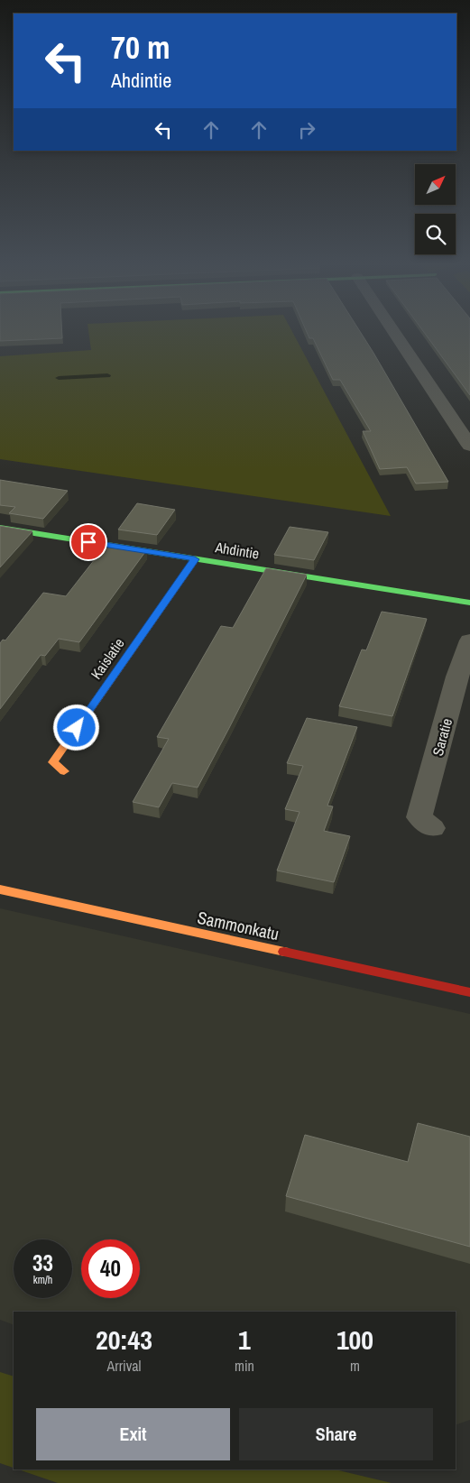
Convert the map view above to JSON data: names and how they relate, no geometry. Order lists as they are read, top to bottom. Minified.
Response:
{"streets":{"street":["Ahdintie","Kaislatie","Saratie","Sammonkatu"]},"crossings":[["Ahdintie","Kaislatie"]],"north":"top right","page":{"turn":["70 m","Ahdintie"],"speed":"33 km/h","limit":"40","eta":["20:43","Arrival","1","min","100","m"],"buttons":["Exit","Share"]}}
